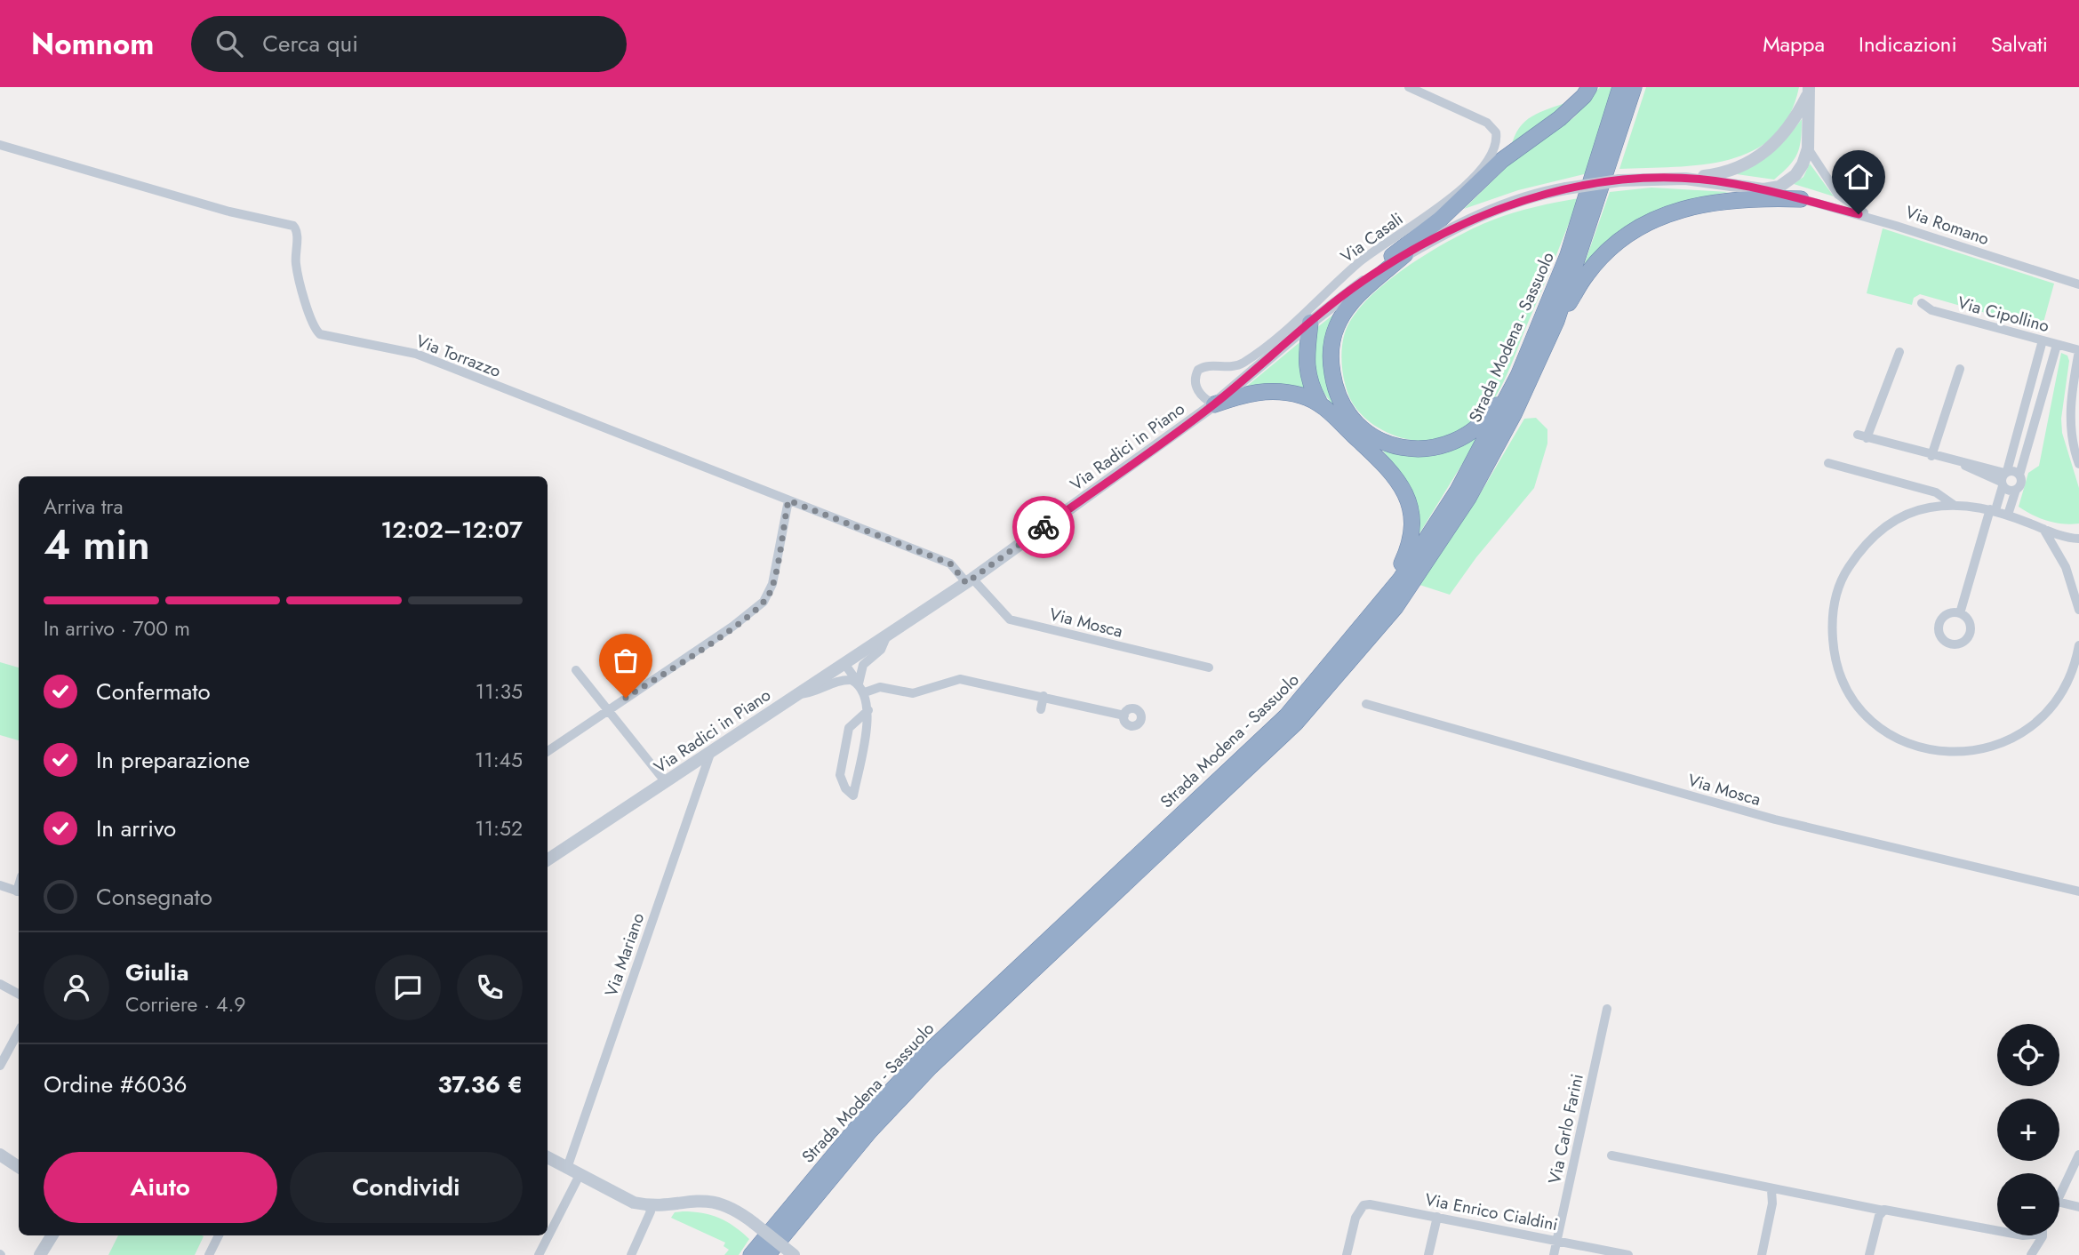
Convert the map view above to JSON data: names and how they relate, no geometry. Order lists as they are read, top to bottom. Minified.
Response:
{"streets":{"highway":["Strada Modena - Sassuolo"],"street":["Via Romano","Via Casali","Via Cipollino","Via Torrazzo","Via Radici in Piano","Via Mosca","Via Mariano","Via Carlo Farini","Via Enrico Cialdini"]},"crossings":[["Via Romano","Via Radici in Piano"],["Via Casali","Via Radici in Piano"],["Via Torrazzo","Via Radici in Piano"],["Via Torrazzo","Via Mosca"],["Via Radici in Piano","Via Mosca"],["Via Radici in Piano","Via Mariano"],["Via Carlo Farini","Via Enrico Cialdini"]],"page":{"header":"Nomnom","search":"Cerca qui","nav":["Mappa","Indicazioni","Salvati"],"heading":["4 min","Arriva tra","12:02–12:07"],"panel":["Giulia","Corriere · 4.9","Ordine #6036","37.36 €"],"bar":"In arrivo · 700 m","list":[["Confermato","11:35"],["In preparazione","11:45"],["In arrivo","11:52"],"Consegnato"],"map_buttons":["+","−"],"buttons":["Aiuto","Condividi"]}}
